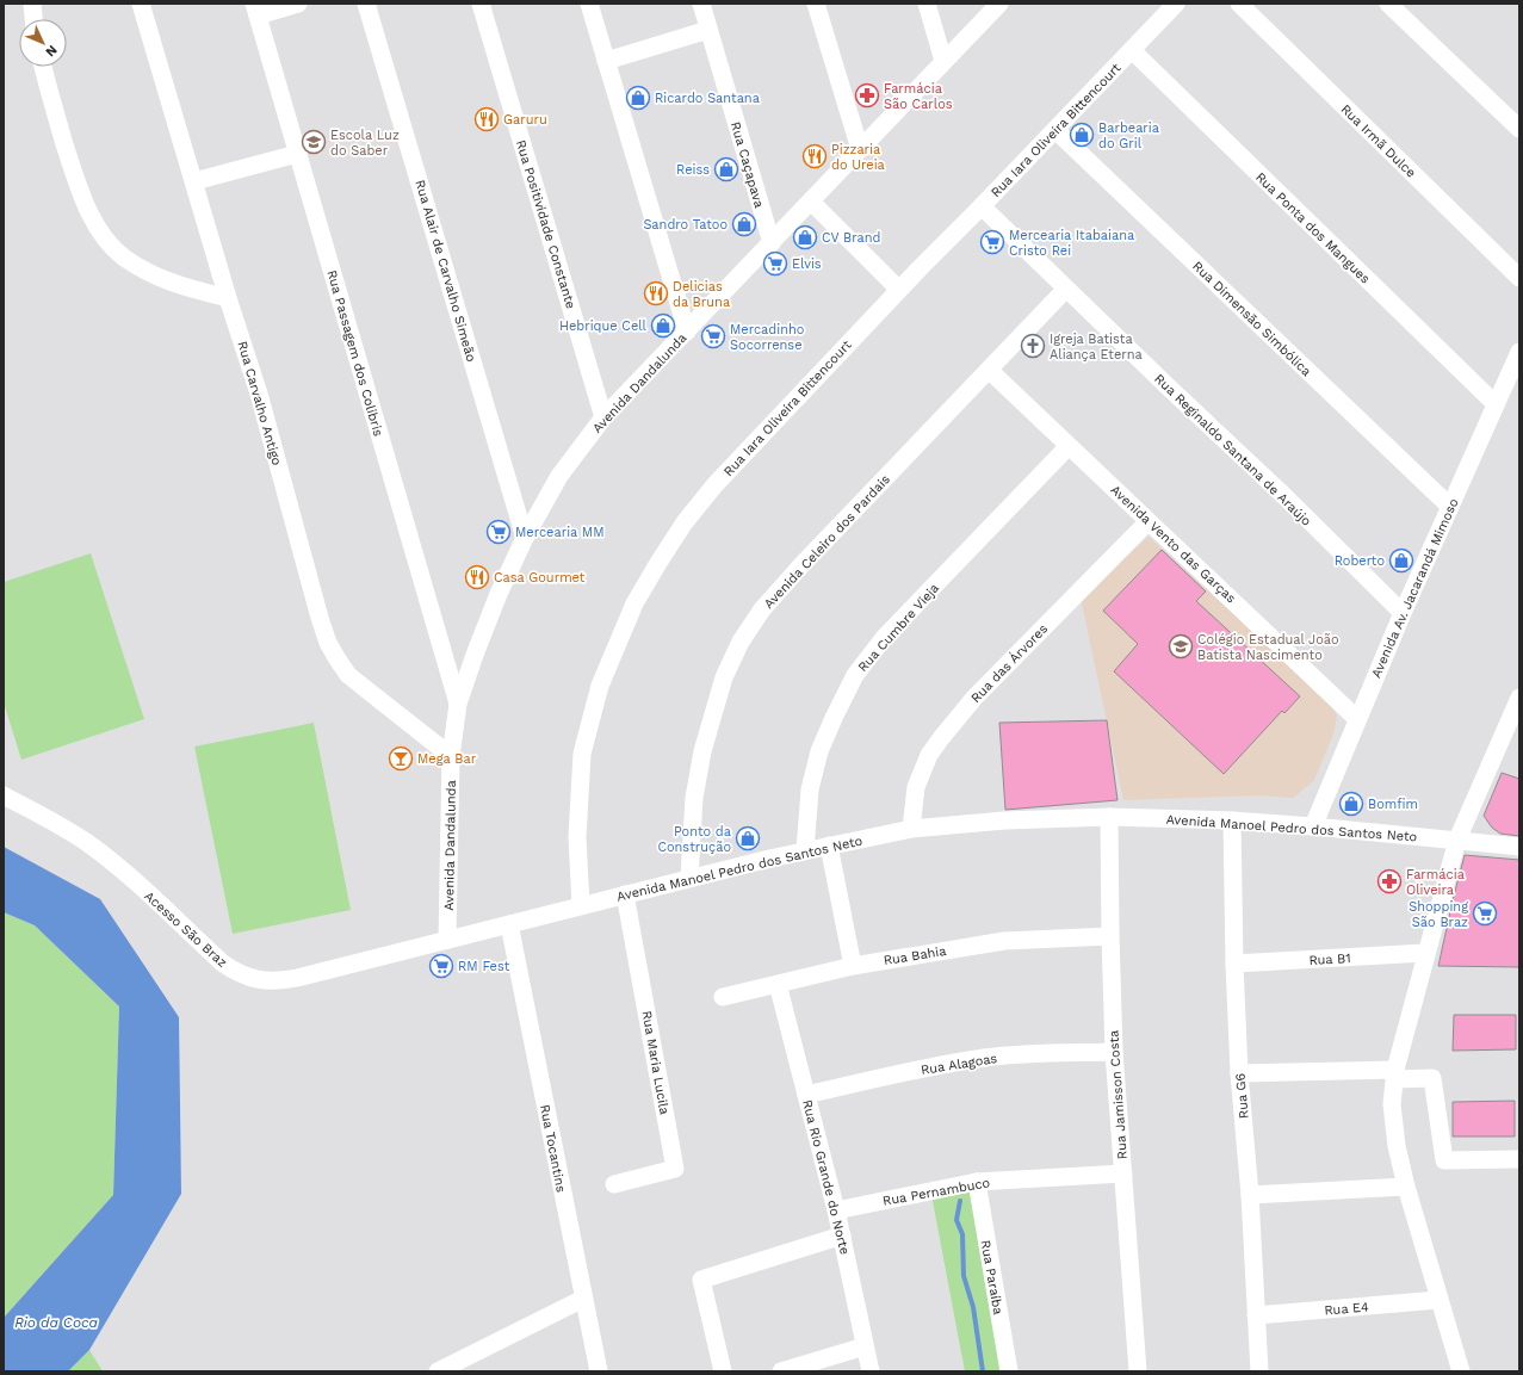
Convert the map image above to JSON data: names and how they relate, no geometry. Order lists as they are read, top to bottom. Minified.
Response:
{"streets":{"street":["Rua Iara Oliveira Bittencourt","Rua Irmã Dulce","Rua Caçapava","Rua Positividade Constante","Rua Ponta dos Mangues","Rua Alair de Carvalho Simeão","Rua Dimensão Simbólica","Rua Passagem dos Colibris","Avenida Dandalunda","Rua Carvalho Antigo","Rua Reginaldo Santana de Araújo","Avenida Celeiro dos Pardais","Avenida Vento das Garças","Avenida Av. Jacarandá Mimoso","Rua Cumbre Vieja","Rua das Árvores","Avenida Manoel Pedro dos Santos Neto","Acesso São Braz","Rua Bahia","Rua B1","Rua Maria Lucila","Rua Alagoas","Rua Jamisson Costa","Rua G6","Rua Tocantins","Rua Rio Grande do Norte","Rua Pernambuco","Rua Paraíba","Rua E4"]},"crossings":[["Rua Iara Oliveira Bittencourt","Rua Ponta dos Mangues"],["Rua Iara Oliveira Bittencourt","Rua Dimensão Simbólica"],["Rua Iara Oliveira Bittencourt","Rua Reginaldo Santana de Araújo"],["Rua Iara Oliveira Bittencourt","Avenida Manoel Pedro dos Santos Neto"],["Rua Caçapava","Avenida Dandalunda"],["Rua Positividade Constante","Avenida Dandalunda"],["Rua Ponta dos Mangues","Avenida Av. Jacarandá Mimoso"],["Rua Alair de Carvalho Simeão","Avenida Dandalunda"],["Rua Dimensão Simbólica","Avenida Av. Jacarandá Mimoso"],["Rua Passagem dos Colibris","Avenida Dandalunda"],["Avenida Dandalunda","Rua Carvalho Antigo"],["Avenida Dandalunda","Avenida Manoel Pedro dos Santos Neto"],["Avenida Dandalunda","Acesso São Braz"],["Rua Reginaldo Santana de Araújo","Avenida Celeiro dos Pardais"],["Rua Reginaldo Santana de Araújo","Avenida Av. Jacarandá Mimoso"],["Avenida Celeiro dos Pardais","Avenida Vento das Garças"],["Avenida Celeiro dos Pardais","Avenida Manoel Pedro dos Santos Neto"],["Avenida Vento das Garças","Avenida Av. Jacarandá Mimoso"],["Avenida Vento das Garças","Rua Cumbre Vieja"],["Avenida Vento das Garças","Rua das Árvores"],["Avenida Av. Jacarandá Mimoso","Avenida Manoel Pedro dos Santos Neto"],["Rua Cumbre Vieja","Avenida Manoel Pedro dos Santos Neto"],["Rua das Árvores","Avenida Manoel Pedro dos Santos Neto"],["Avenida Manoel Pedro dos Santos Neto","Acesso São Braz"],["Avenida Manoel Pedro dos Santos Neto","Rua Maria Lucila"],["Avenida Manoel Pedro dos Santos Neto","Rua Jamisson Costa"],["Avenida Manoel Pedro dos Santos Neto","Rua G6"],["Avenida Manoel Pedro dos Santos Neto","Rua Tocantins"],["Rua Bahia","Rua Jamisson Costa"],["Rua Bahia","Rua Rio Grande do Norte"],["Rua B1","Rua G6"],["Rua Alagoas","Rua Jamisson Costa"],["Rua Alagoas","Rua Rio Grande do Norte"],["Rua Jamisson Costa","Rua Pernambuco"],["Rua G6","Rua E4"],["Rua Rio Grande do Norte","Rua Pernambuco"],["Rua Pernambuco","Rua Paraíba"]],"water":["Rio da Coca"],"places":{"pharmacy":["Farmácia São Carlos","Farmácia Oliveira"],"shop":["Ricardo Santana","Barbearia do Gril","Reiss","Sandro Tatoo","CV Brand","Hebrique Cell","Roberto","Bomfim","Ponto da Construção"],"restaurant":["Garuru","Pizzaria do Ureia","Delicias da Bruna","Casa Gourmet"],"school or university":["Escola Luz do Saber","Colégio Estadual João Batista Nascimento"],"supermarket":["Mercearia Itabaiana Cristo Rei","Elvis","Mercadinho Socorrense","Mercearia MM","Shopping São Braz","RM Fest"],"church":["Igreja Batista Aliança Eterna"],"bar":["Mega Bar"]},"north":"bottom right"}
